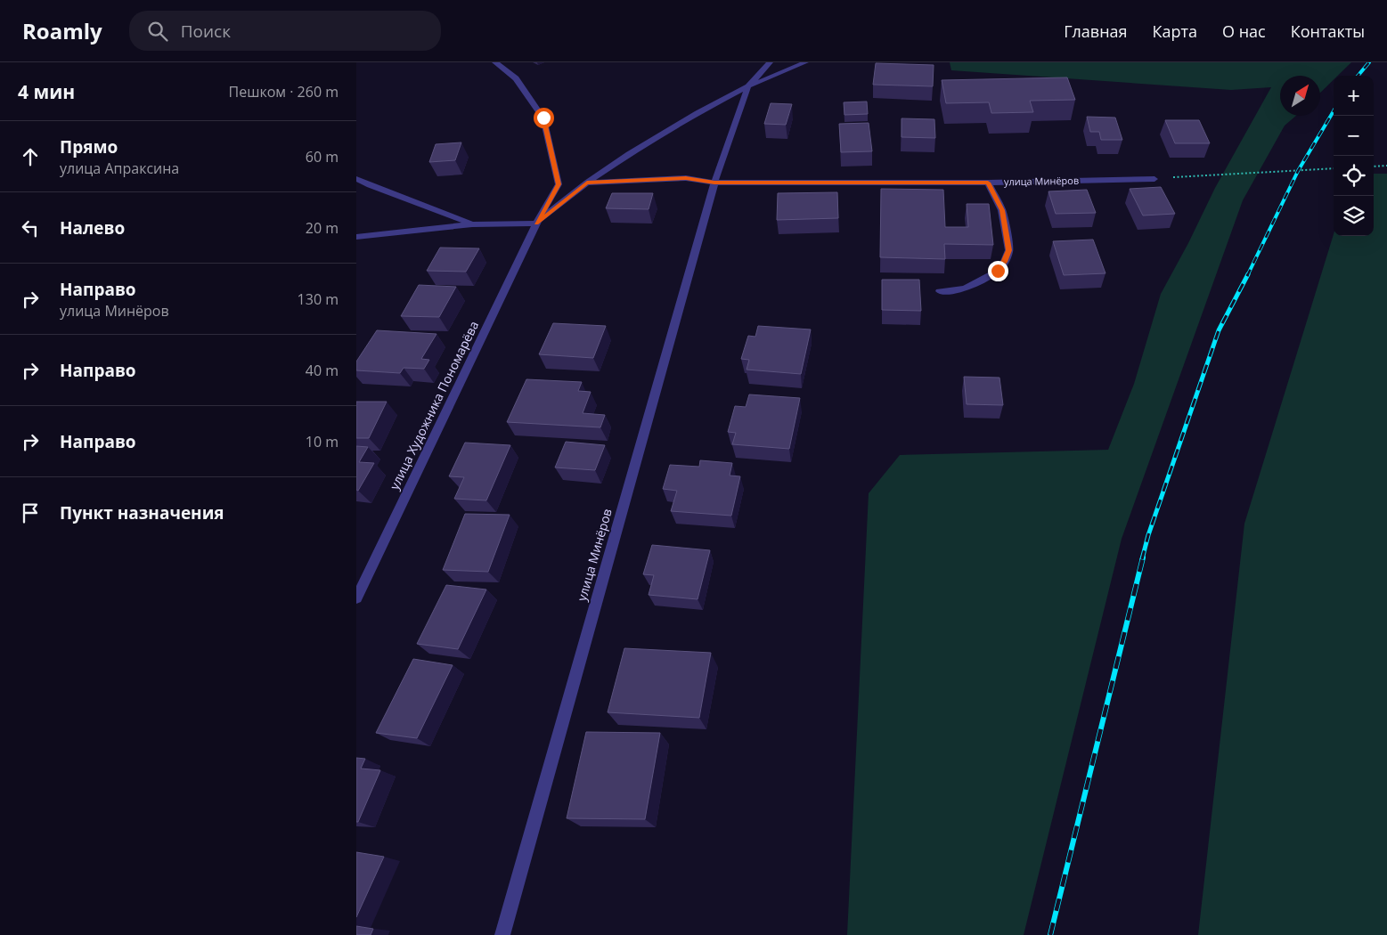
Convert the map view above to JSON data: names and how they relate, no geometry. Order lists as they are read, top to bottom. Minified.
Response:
{"streets":{"street":["улица Минёров","улица Художника Пономарёва"]},"north":"top right","page":{"header":"Roamly","search":"Поиск","nav":["Главная","Карта","О нас","Контакты"],"heading":["4 мин","Пешком · 260 m"],"map_buttons":["+","−"],"list":[["Прямо","улица Апраксина","60 m"],["Налево","20 m"],["Направо","улица Минёров","130 m"],["Направо","40 m"],["Направо","10 m"],"Пункт назначения"]}}
